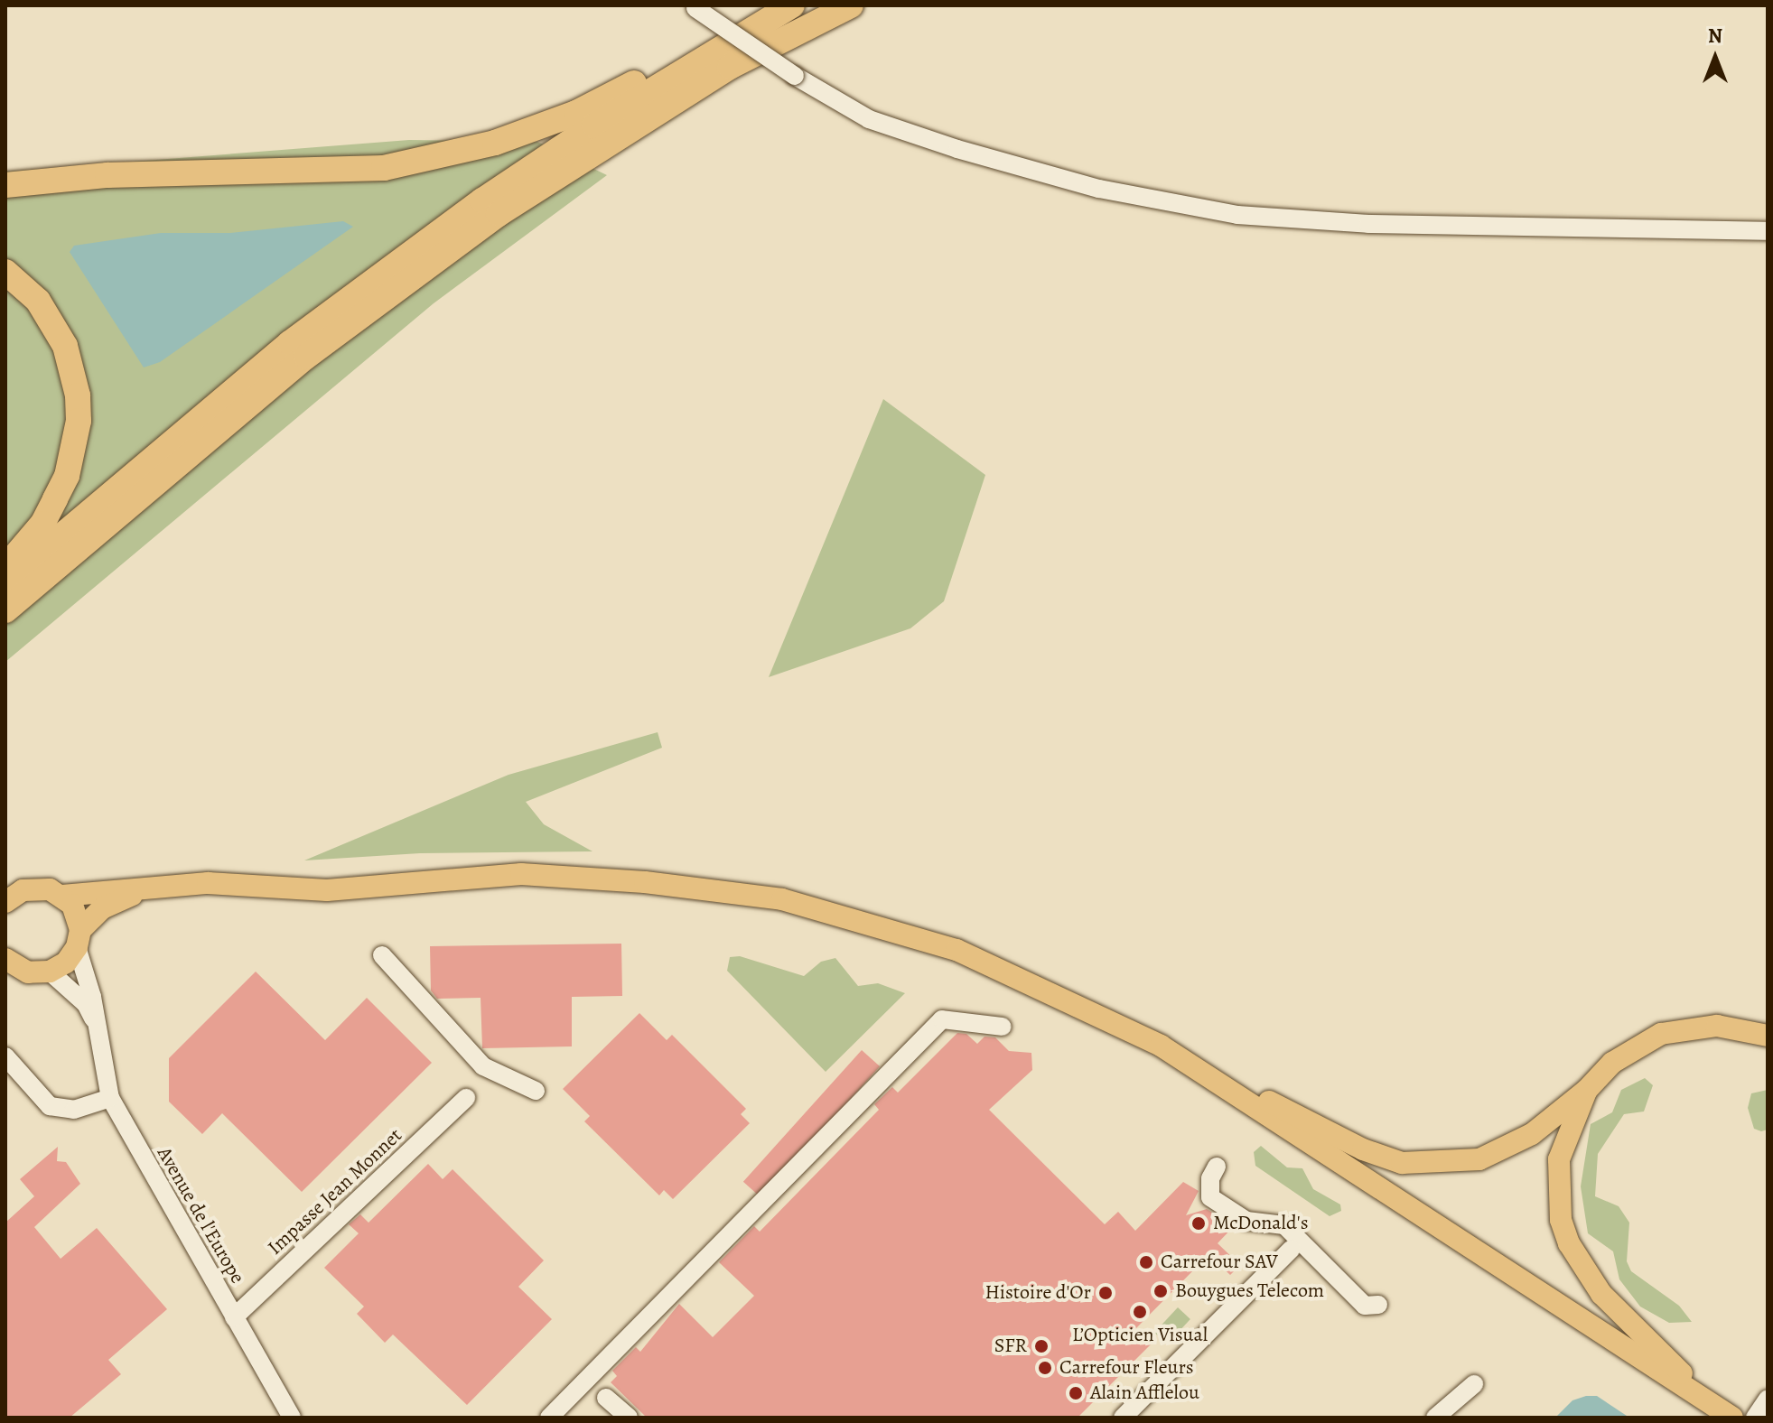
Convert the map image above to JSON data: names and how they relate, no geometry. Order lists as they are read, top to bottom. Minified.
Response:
{"streets":{"street":["Impasse Jean Monnet","Avenue de l'Europe"]},"crossings":[["Impasse Jean Monnet","Avenue de l'Europe"]],"places":["McDonald's","Carrefour SAV","Bouygues Telecom","Histoire d'Or","L’Opticien Visual","SFR","Carrefour Fleurs","Alain Afflelou"],"north":"top"}
